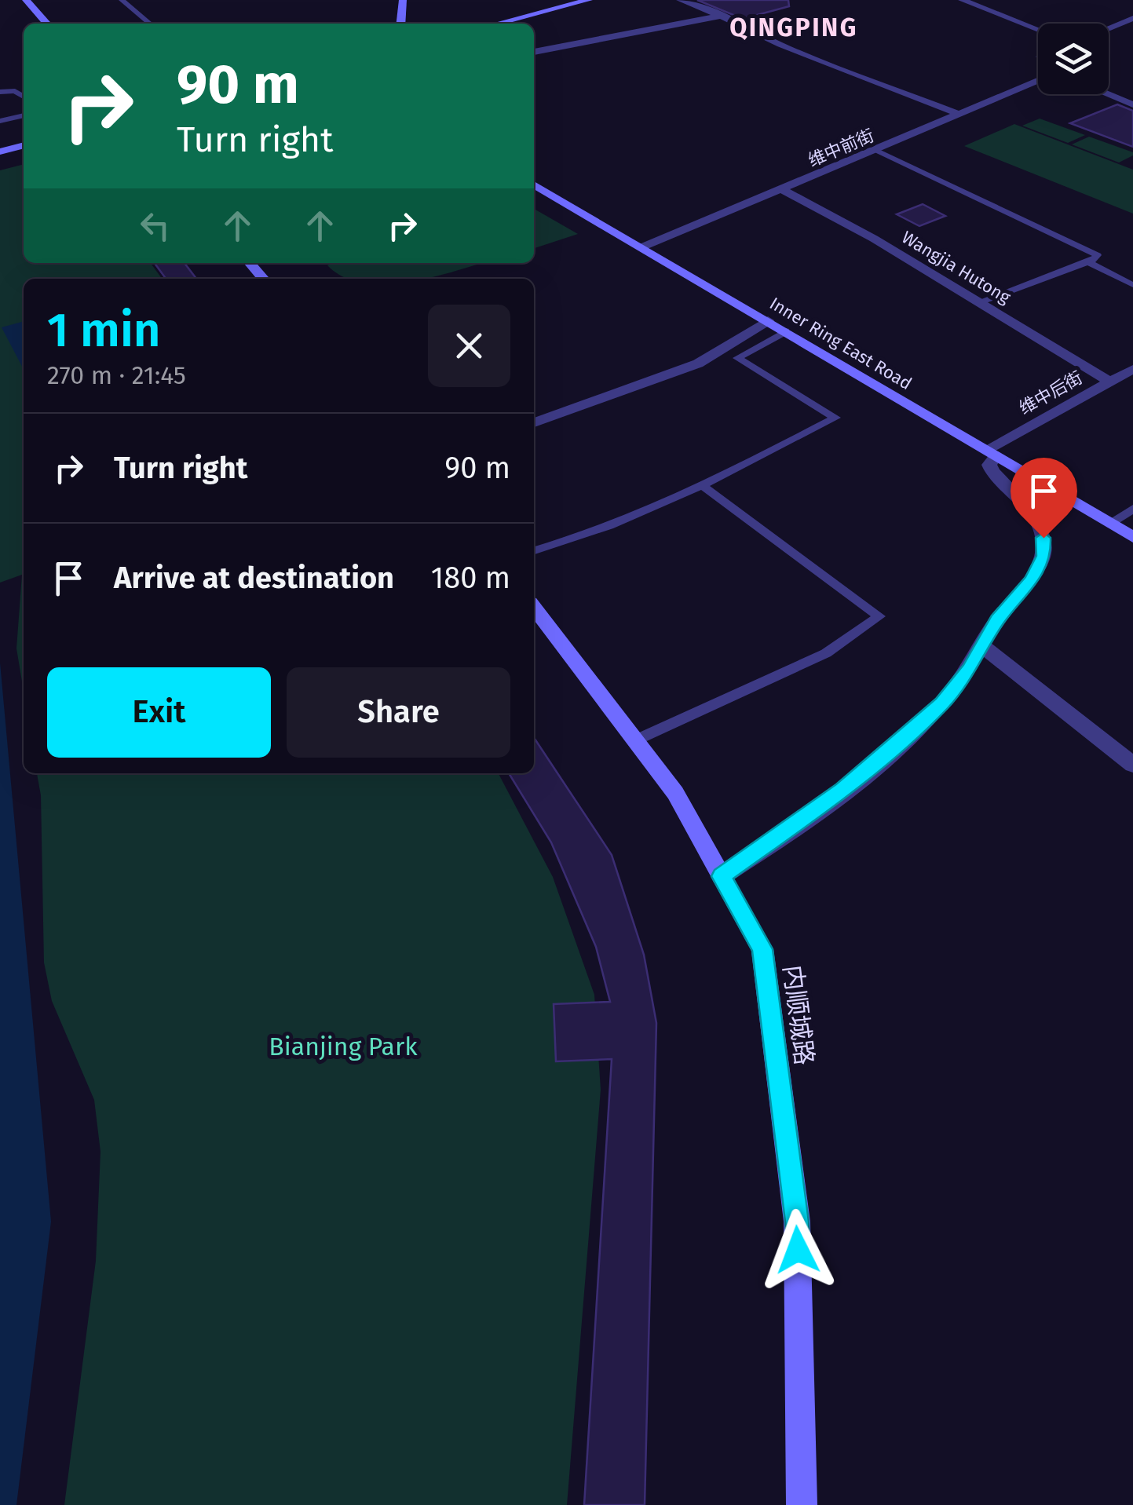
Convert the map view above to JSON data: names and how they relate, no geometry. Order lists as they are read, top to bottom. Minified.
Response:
{"streets":{"street":["维中前街","Wangjia Hutong","Inner Ring East Road","维中后街","内顺城路"]},"crossings":[["维中前街","Wangjia Hutong"],["维中前街","Inner Ring East Road"],["Wangjia Hutong","维中后街"],["Inner Ring East Road","维中后街"]],"districts":["QINGPING"],"parks":["Bianjing Park"],"page":{"turn":["90 m","Turn right"],"heading":["1 min","270 m · 21:45"],"list":[{"name":"Turn right","value":"90 m"},{"name":"Arrive at destination","value":"180 m"}],"buttons":["Exit","Share"]}}
